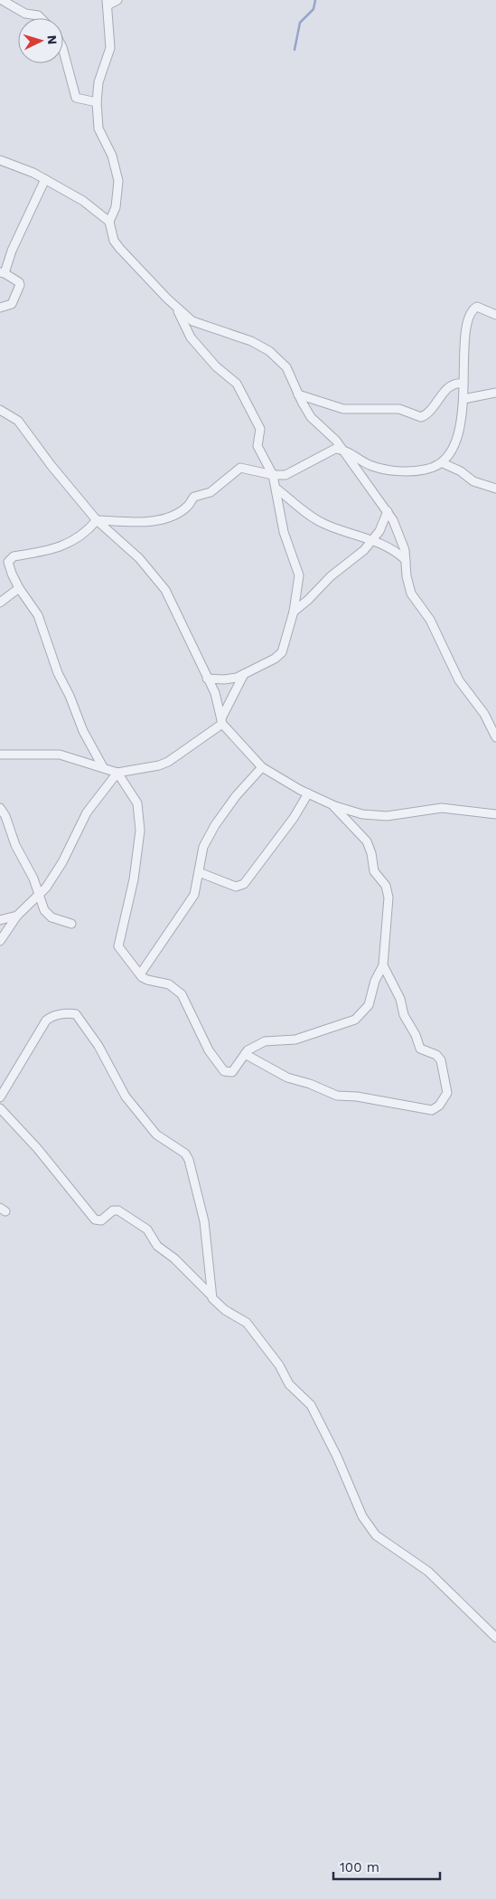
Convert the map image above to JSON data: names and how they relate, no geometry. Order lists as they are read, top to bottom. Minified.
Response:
{"scale_bar":"100 m","north":"right"}
